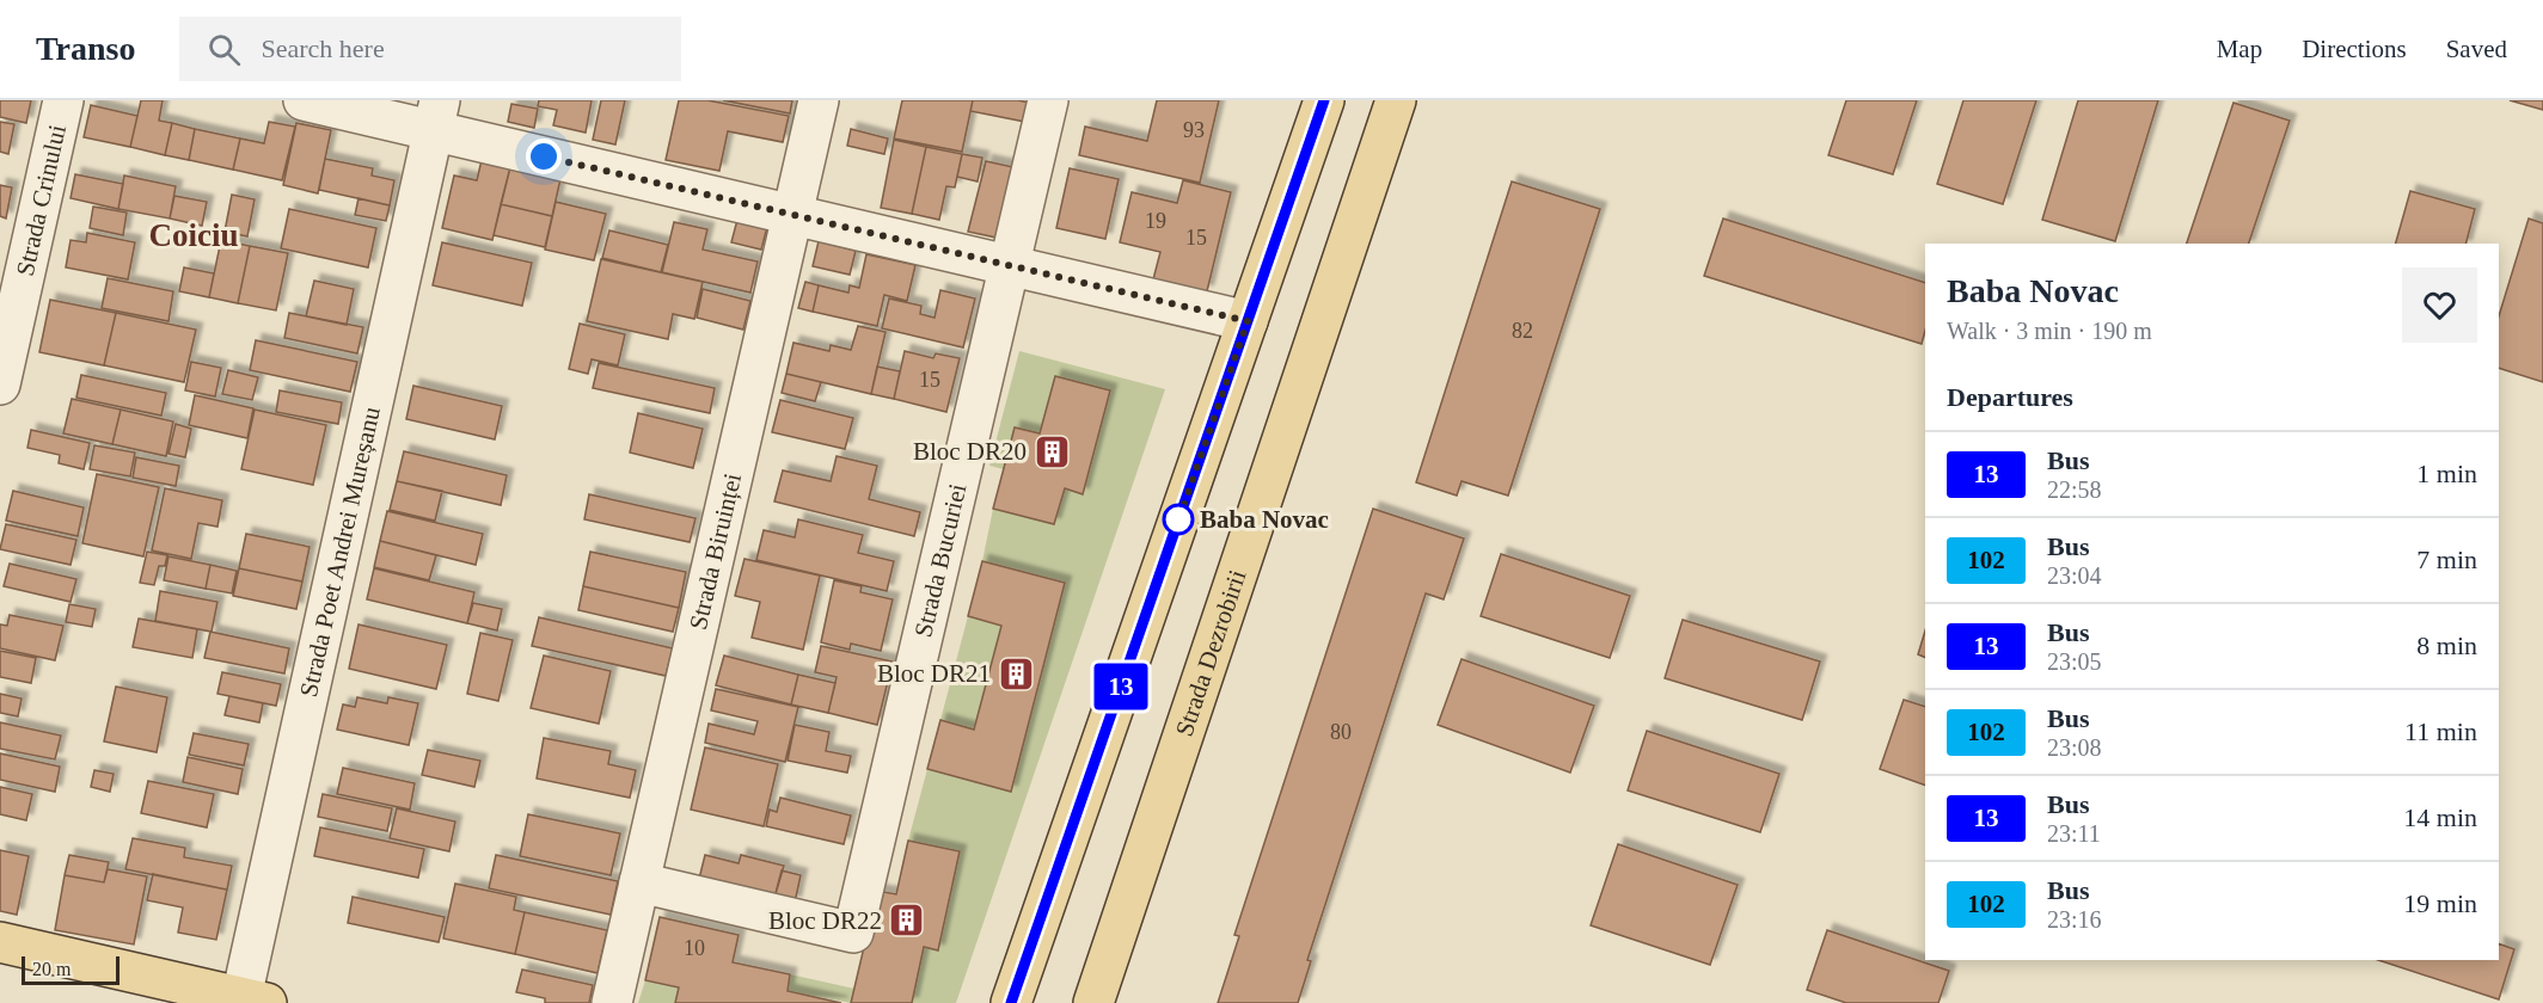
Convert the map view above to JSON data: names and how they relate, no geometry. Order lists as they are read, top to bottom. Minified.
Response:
{"streets":{"main road":["Strada Dezrobirii"],"street":["Strada Crinului","Strada Poet Andrei Mureșanu","Strada Biruinței","Strada Bucuriei"]},"crossings":[["Strada Biruinței","Strada Bucuriei"]],"districts":["Coiciu"],"places":{"building":["Bloc DR20","Bloc DR21","Bloc DR22"],"other":["Baba Novac"]},"lines":["bus line 13"],"house_numbers":["93","19","15","82","15","80","10"],"scale_bar":"20 m","page":{"header":"Transo","search":"Search here","nav":["Map","Directions","Saved"],"on_map":"13","heading":[["Baba Novac","Walk · 3 min · 190 m"],"Departures"],"list":[{"mark":"13","name":"Bus","note":"22:58","value":"1 min"},{"mark":"102","name":"Bus","note":"23:04","value":"7 min"},{"mark":"13","name":"Bus","note":"23:05","value":"8 min"},{"mark":"102","name":"Bus","note":"23:08","value":"11 min"},{"mark":"13","name":"Bus","note":"23:11","value":"14 min"},{"mark":"102","name":"Bus","note":"23:16","value":"19 min"}],"scale":"20 m"}}
